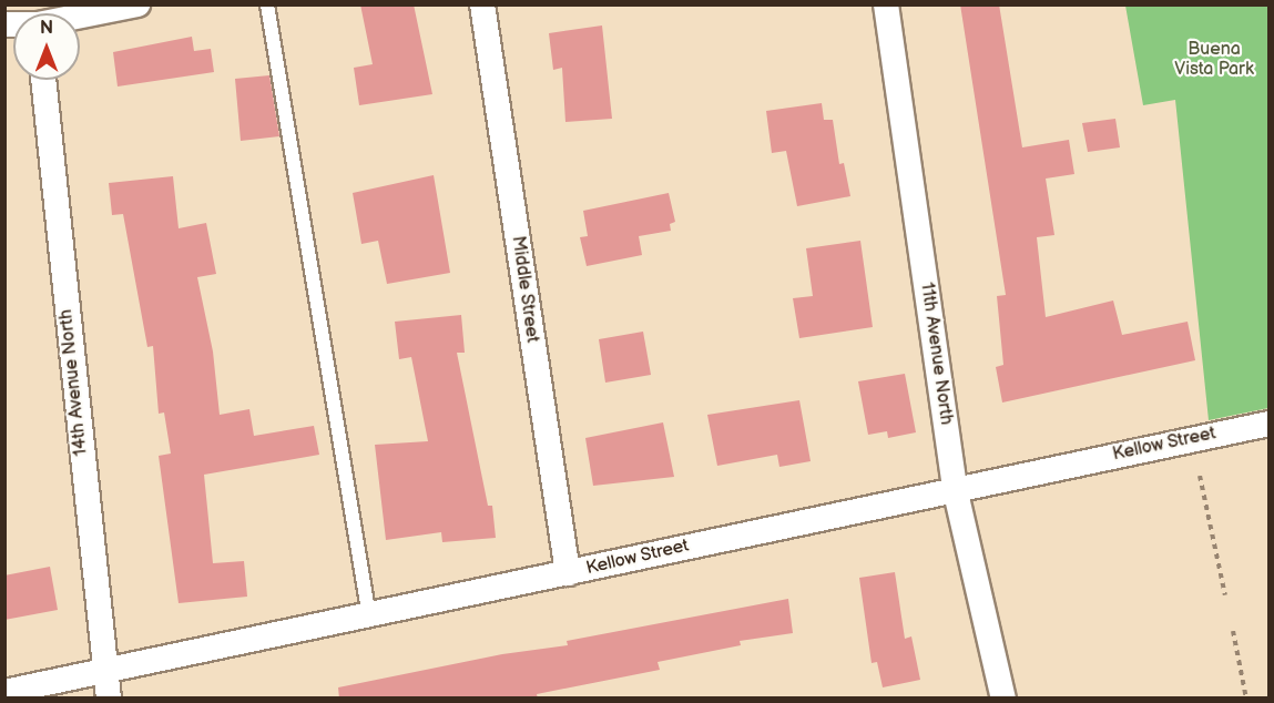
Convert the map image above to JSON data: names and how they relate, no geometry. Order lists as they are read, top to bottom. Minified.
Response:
{"streets":{"street":["Middle Street","11th Avenue North","14th Avenue North","Kellow Street"]},"crossings":[["Middle Street","Kellow Street"],["11th Avenue North","Kellow Street"],["14th Avenue North","Kellow Street"]],"parks":["Buena Vista Park"],"north":"top"}
